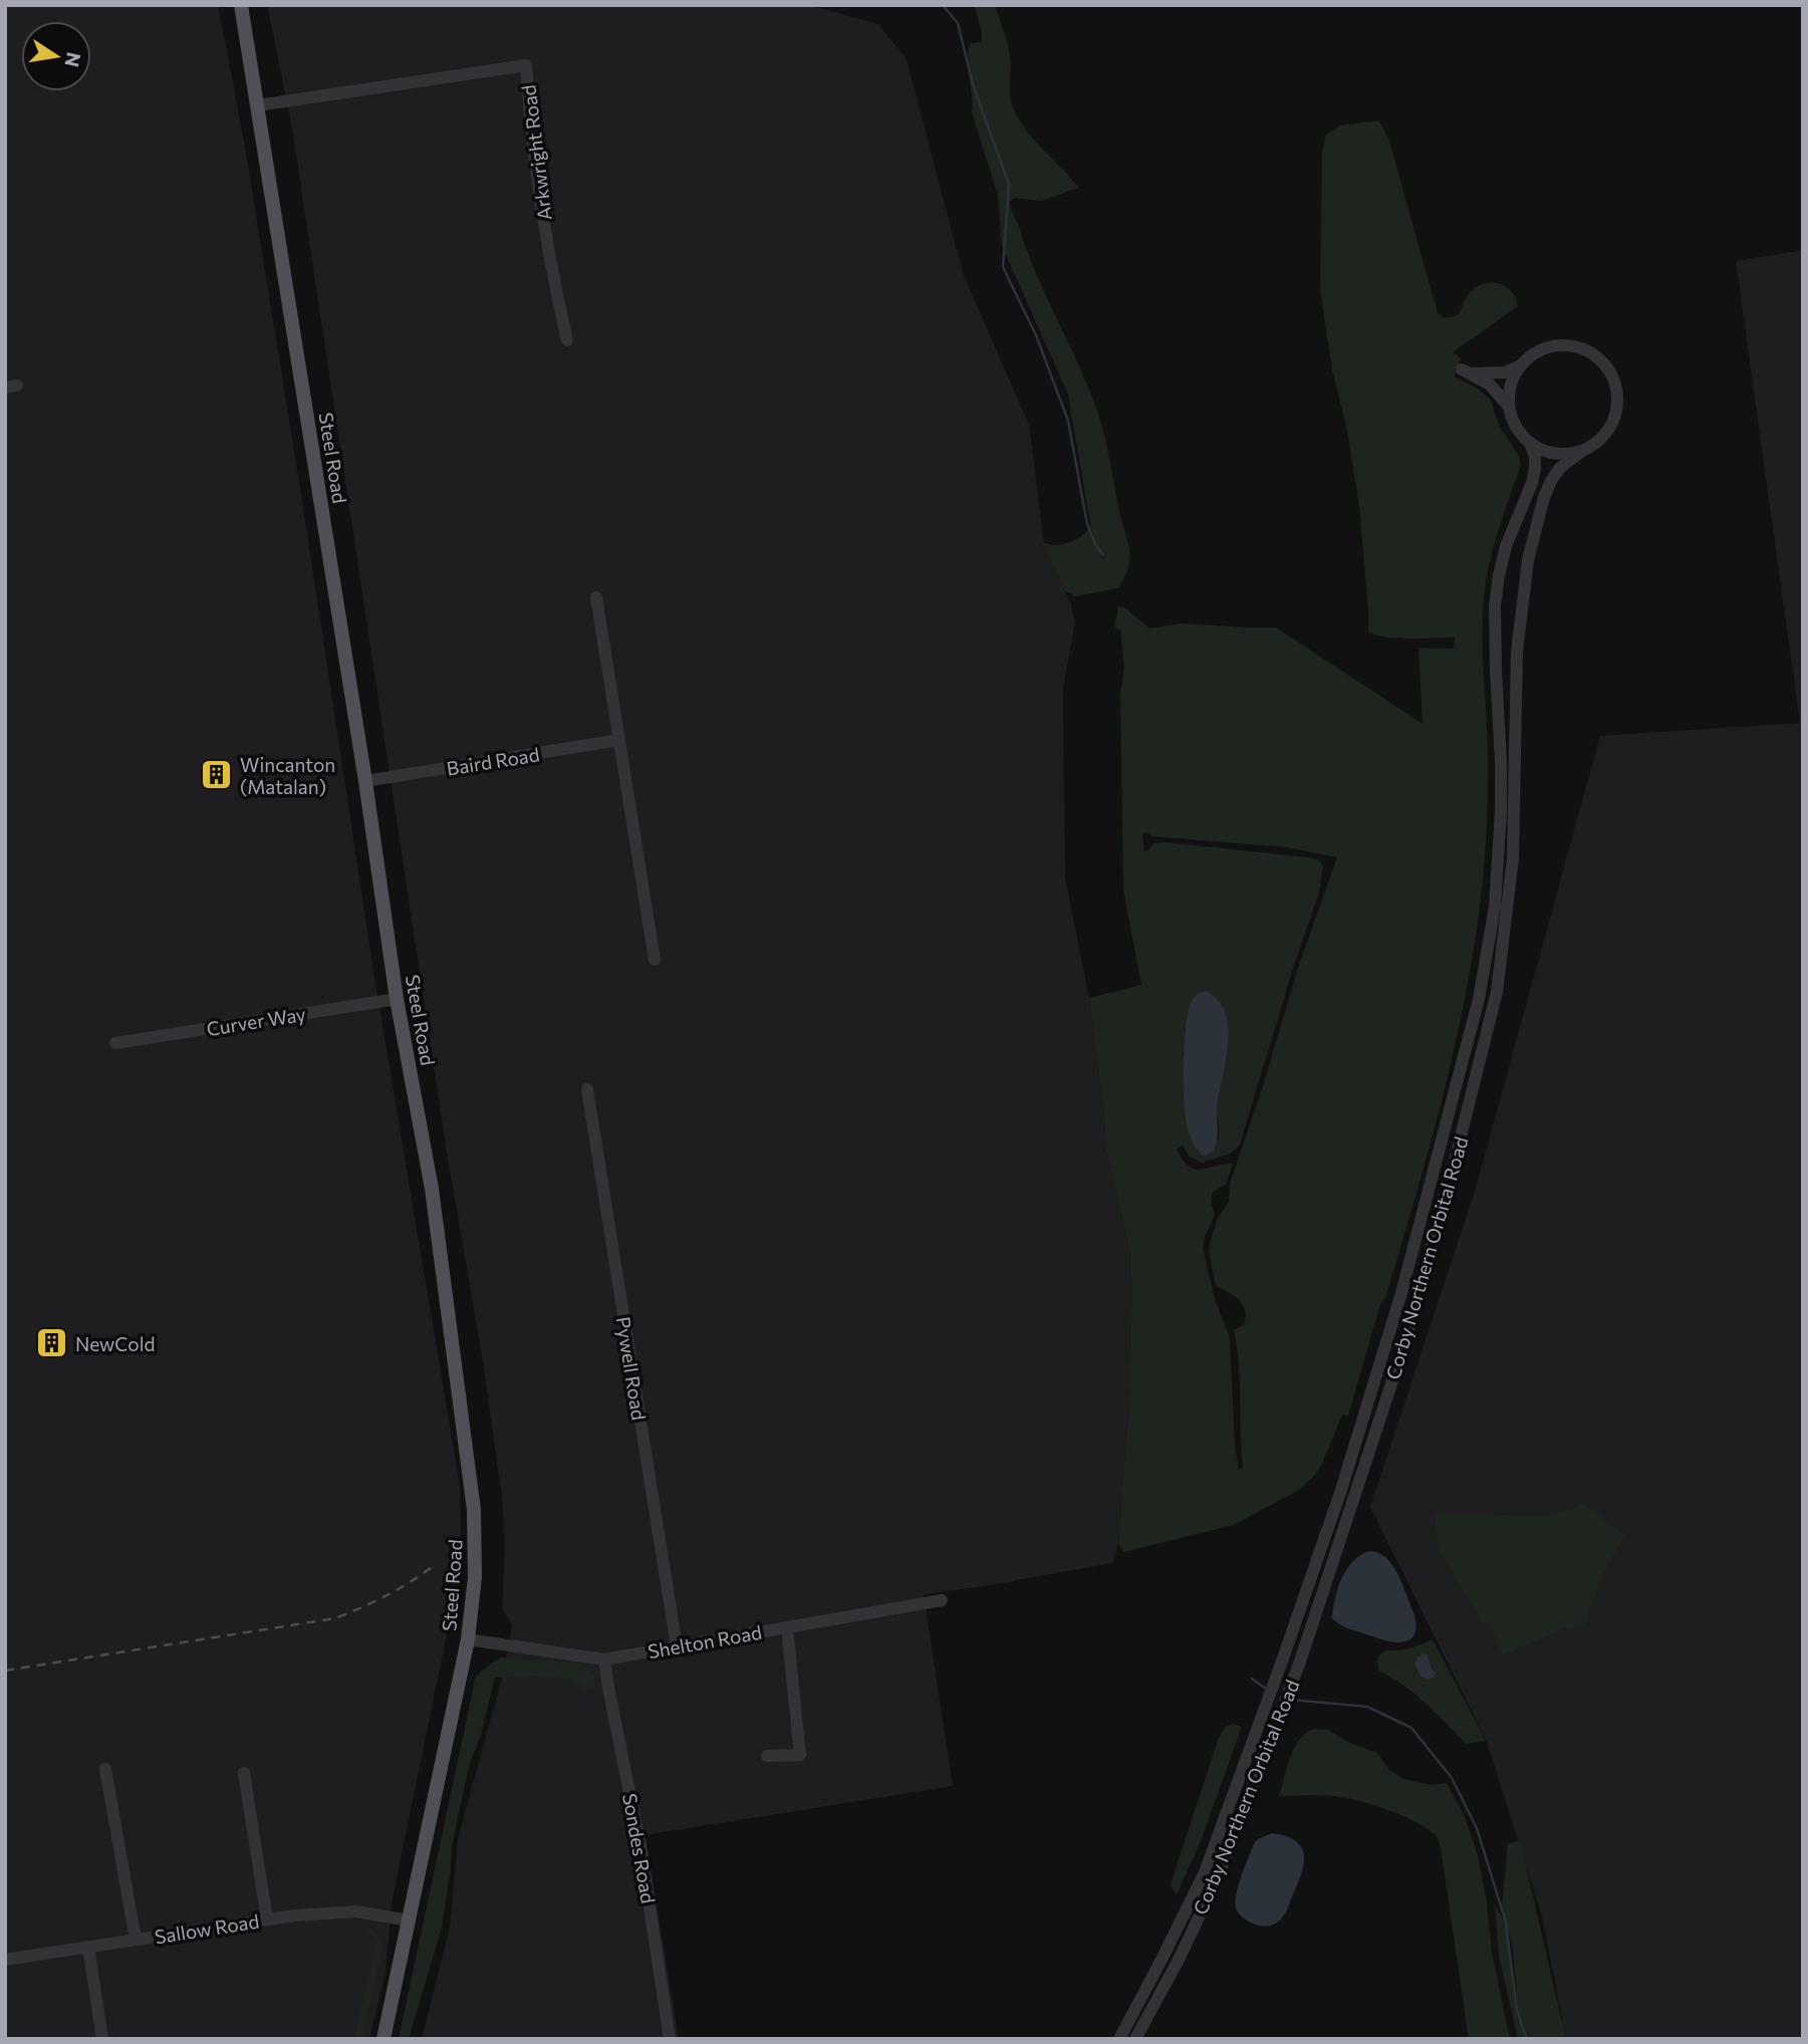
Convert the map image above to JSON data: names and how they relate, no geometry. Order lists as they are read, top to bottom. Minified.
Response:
{"streets":{"main road":["Steel Road"],"street":["Arkwright Road","Baird Road","Curver Way","Corby Northern Orbital Road","Pywell Road","Shelton Road","Sondes Road","Sallow Road"]},"crossings":[["Arkwright Road","Steel Road"],["Steel Road","Baird Road"],["Steel Road","Curver Way"],["Steel Road","Shelton Road"],["Steel Road","Sallow Road"],["Pywell Road","Shelton Road"],["Shelton Road","Sondes Road"]],"places":{"building":["Wincanton (Matalan)","NewCold"]},"north":"right"}
